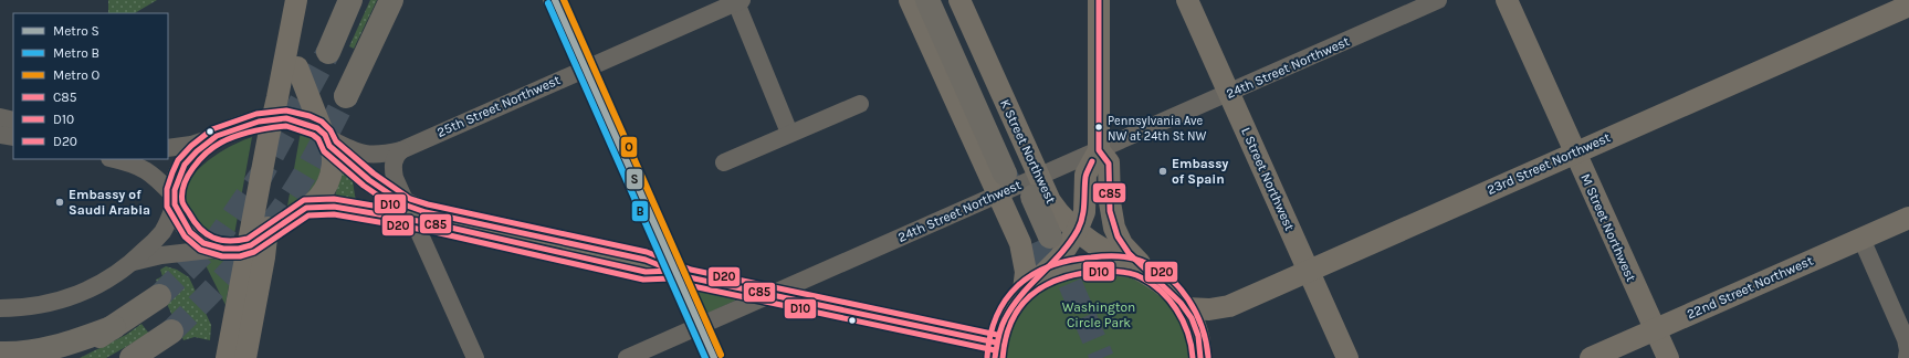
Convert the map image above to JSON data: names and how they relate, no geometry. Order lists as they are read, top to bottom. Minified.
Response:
{"streets":{"highway":["K Street Northwest"],"main road":["23rd Street Northwest","L Street Northwest","M Street Northwest","22nd Street Northwest"],"street":["24th Street Northwest","25th Street Northwest"]},"crossings":[["24th Street Northwest","K Street Northwest"],["24th Street Northwest","L Street Northwest"],["23rd Street Northwest","L Street Northwest"],["23rd Street Northwest","M Street Northwest"],["M Street Northwest","22nd Street Northwest"]],"parks":["Washington Circle Park"],"places":["Pennsylvania Ave NW at 24th St NW","Embassy of Spain","Embassy of Saudi Arabia"],"lines":["metro line S","metro line O","transit line C85","metro line B","transit line D20","transit line D10"],"legend":["Metro S","Metro B","Metro O","C85","D10","D20"]}
